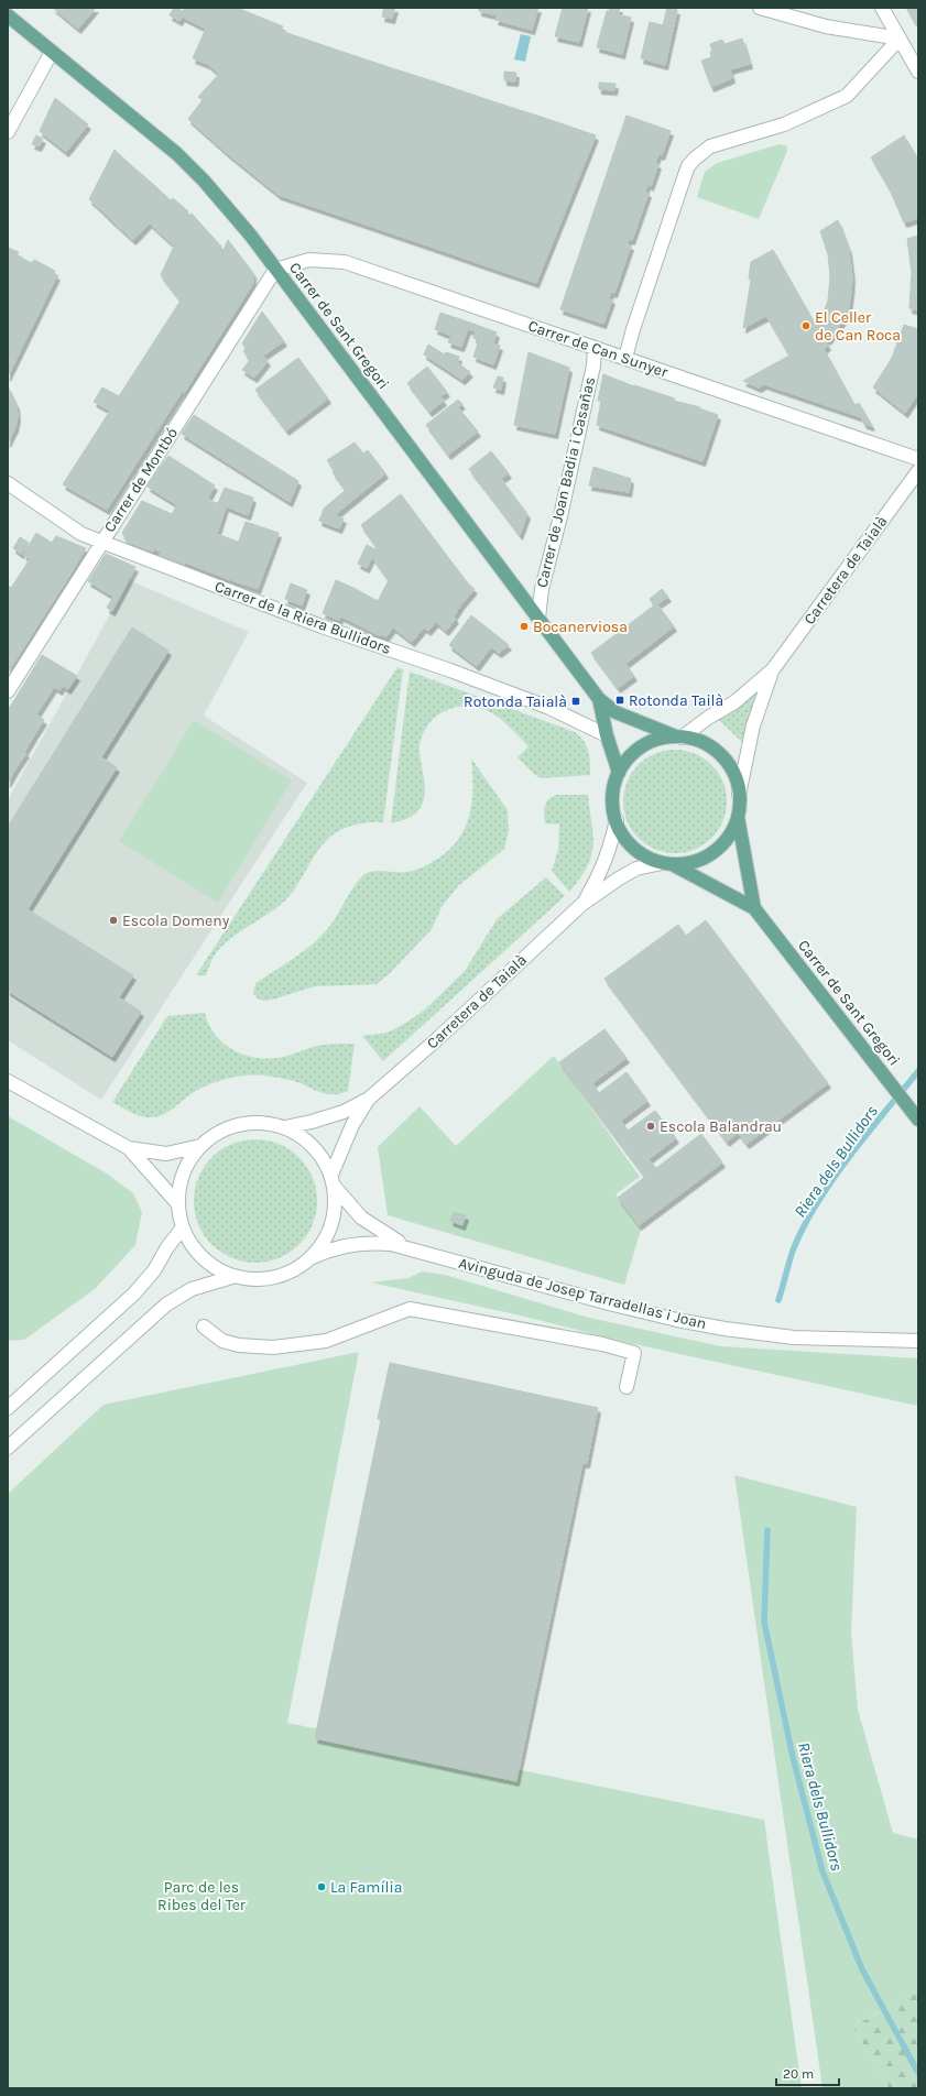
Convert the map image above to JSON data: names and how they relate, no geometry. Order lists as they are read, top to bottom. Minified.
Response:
{"streets":{"main road":["Carrer de Sant Gregori"],"street":["Carrer de Can Sunyer","Carrer de Montbó","Carrer de Joan Badia i Casañas","Carretera de Taialà","Carrer de la Riera Bullidors","Avinguda de Josep Tarradellas i Joan"]},"crossings":[["Carrer de Sant Gregori","Carrer de Can Sunyer"],["Carrer de Sant Gregori","Carrer de Montbó"],["Carrer de Sant Gregori","Carrer de Joan Badia i Casañas"],["Carrer de Sant Gregori","Carretera de Taialà"],["Carrer de Sant Gregori","Carrer de la Riera Bullidors"],["Carrer de Can Sunyer","Carrer de Montbó"],["Carrer de Can Sunyer","Carrer de Joan Badia i Casañas"],["Carrer de Montbó","Carrer de la Riera Bullidors"],["Carretera de Taialà","Avinguda de Josep Tarradellas i Joan"]],"water":["Riera dels Bullidors"],"parks":["Parc de les Ribes del Ter"],"places":{"other":["El Celler de Can Roca","Bocanerviosa","Escola Domeny","Escola Balandrau","La Família"],"transit":["Rotonda Tailà","Rotonda Taialà"]},"scale_bar":"20 m"}
